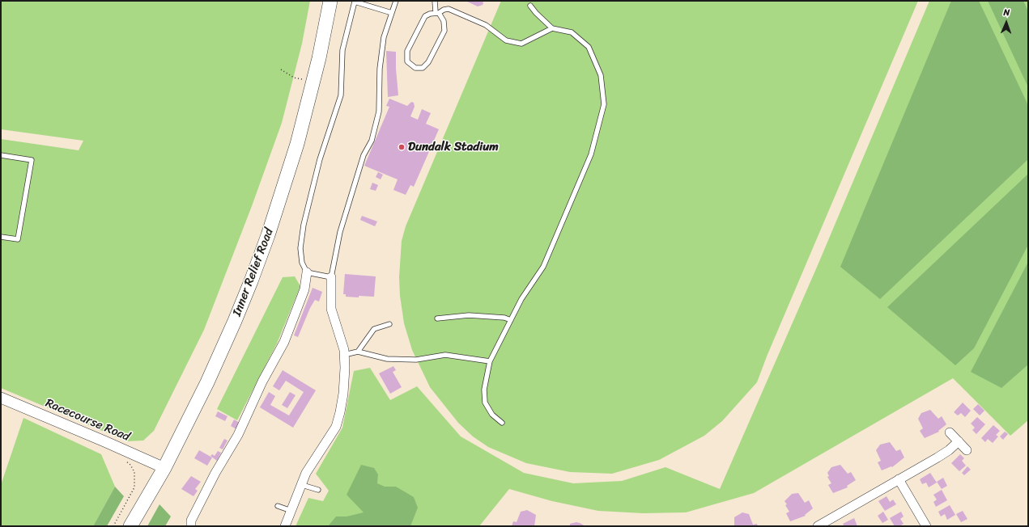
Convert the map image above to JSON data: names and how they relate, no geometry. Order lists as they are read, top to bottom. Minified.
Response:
{"streets":{"main road":["Inner Relief Road"],"street":["Racecourse Road"]},"crossings":[["Inner Relief Road","Racecourse Road"]],"places":["Dundalk Stadium"],"north":"top"}
